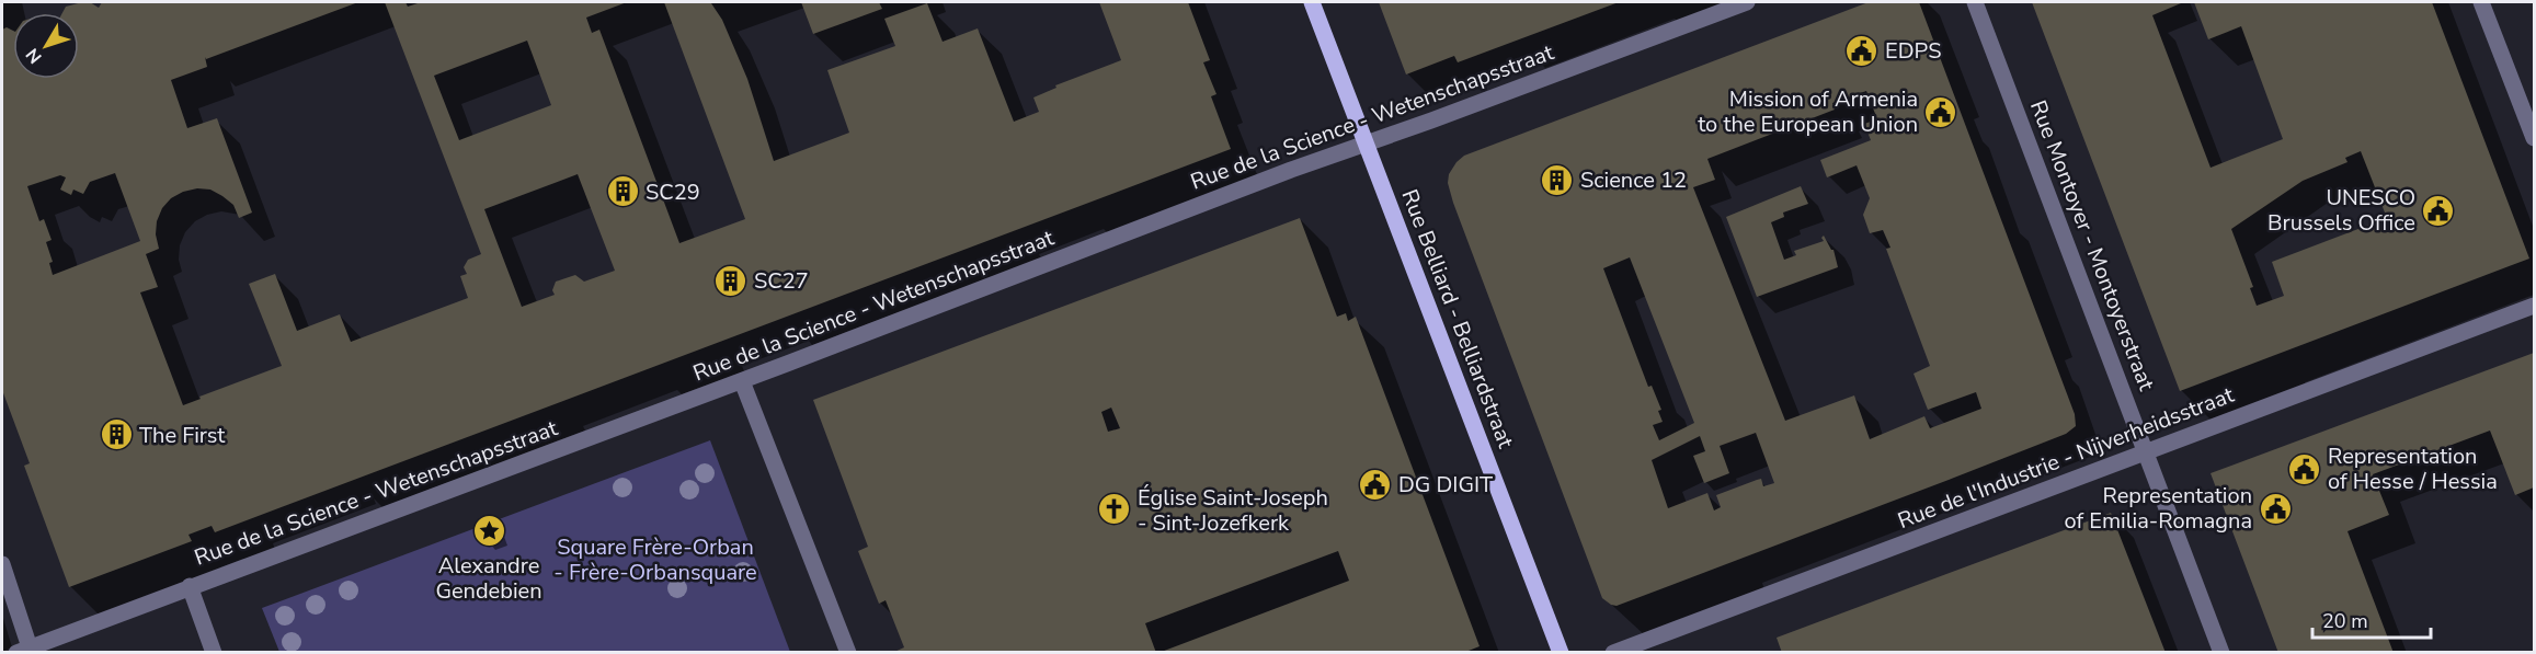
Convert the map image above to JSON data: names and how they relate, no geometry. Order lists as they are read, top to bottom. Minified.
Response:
{"streets":{"main road":["Rue Belliard - Belliardstraat"],"street":["Rue de la Science - Wetenschapsstraat","Rue Montoyer - Montoyerstraat","Rue de l'Industrie - Nijverheidsstraat"]},"crossings":[["Rue de la Science - Wetenschapsstraat","Rue Belliard - Belliardstraat"],["Rue Montoyer - Montoyerstraat","Rue de l'Industrie - Nijverheidsstraat"]],"parks":["Square Frère-Orban - Frère-Orbansquare"],"places":{"public building":["EDPS","Mission of Armenia to the European Union","UNESCO Brussels Office","Representation of Hesse / Hessia","DG DIGIT","Representation of Emilia-Romagna"],"building":["Science 12","SC29","SC27","The First"],"church":["Église Saint-Joseph - Sint-Jozefkerk"],"place":["Alexandre Gendebien"]},"scale_bar":"20 m","north":"bottom left"}
